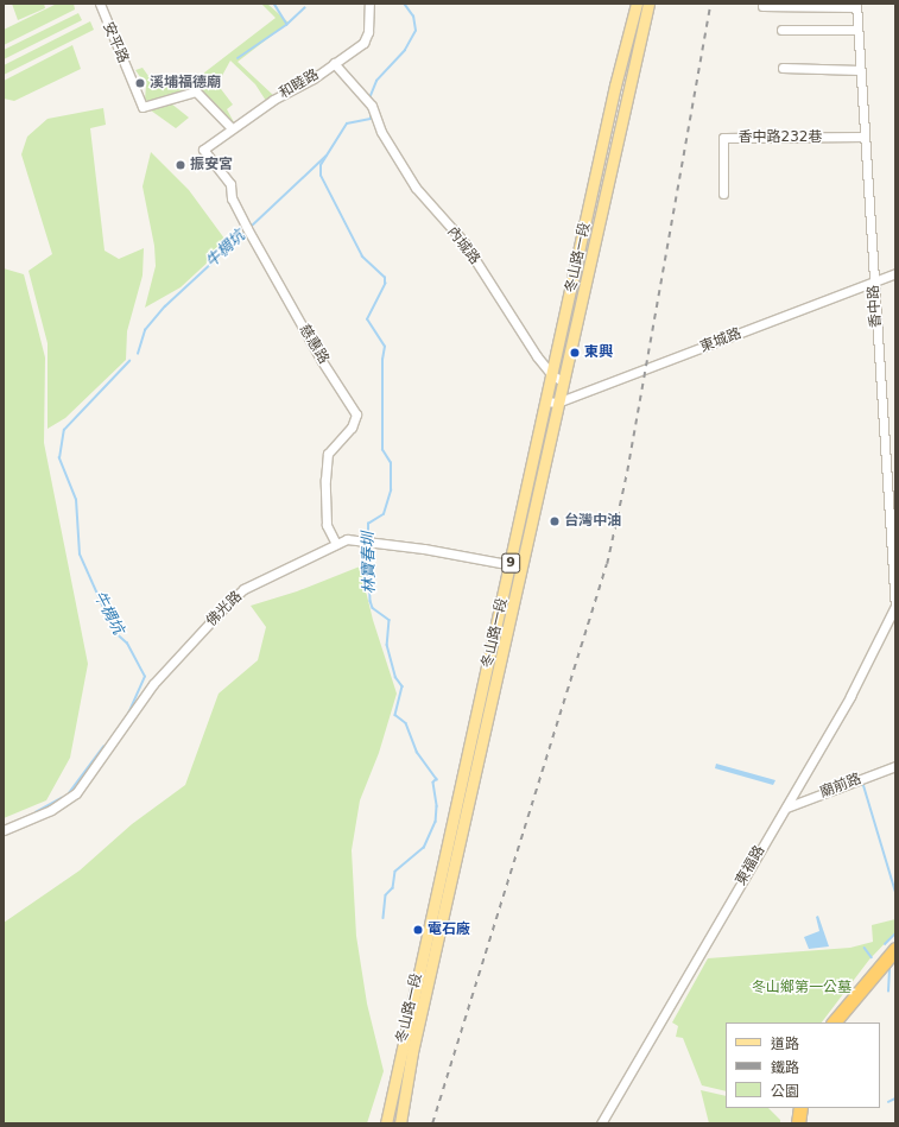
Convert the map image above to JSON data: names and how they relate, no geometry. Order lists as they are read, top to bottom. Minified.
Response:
{"streets":{"main road":["冬山路一段","9"],"street":["安平路","和睦路","香中路232巷","內城路","香中路","東城路","慈惠路","佛光路","廟前路","東福路"]},"crossings":[["安平路","和睦路"],["和睦路","內城路"],["和睦路","慈惠路"],["香中路232巷","香中路"],["內城路","冬山路一段"],["冬山路一段","東城路"],["冬山路一段","佛光路"],["香中路","東城路"],["香中路","東福路"],["慈惠路","佛光路"],["廟前路","東福路"]],"water":["牛椆坑","林寶春圳"],"parks":["冬山鄉第一公墓"],"places":["溪埔福德廟","振安宮","東興","台灣中油","電石廠"],"legend":["道路","鐵路","公園"]}
